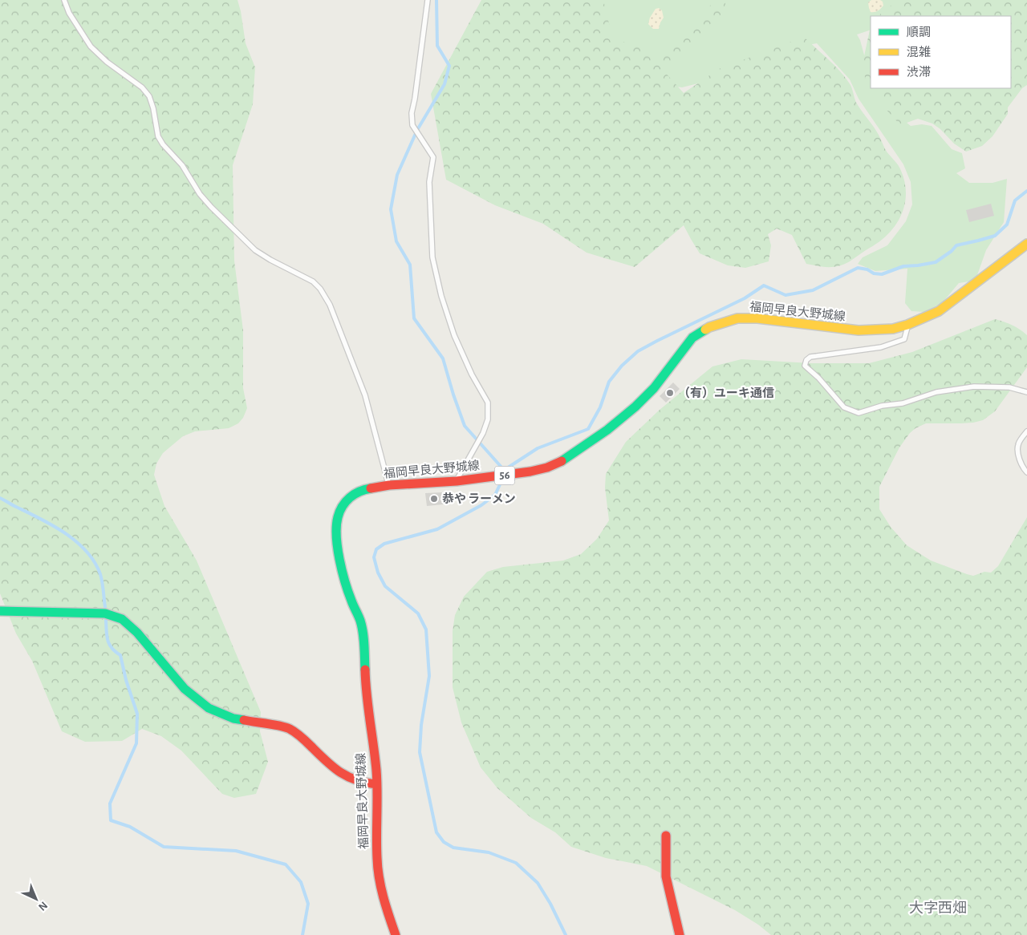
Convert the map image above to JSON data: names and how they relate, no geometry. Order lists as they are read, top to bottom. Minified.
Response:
{"streets":{"main road":["福岡早良大野城線","56"]},"districts":["大字西畑"],"places":["（有）ユーキ通信","恭や ラーメン"],"legend":["順調","混雑","渋滞"],"north":"bottom right"}
